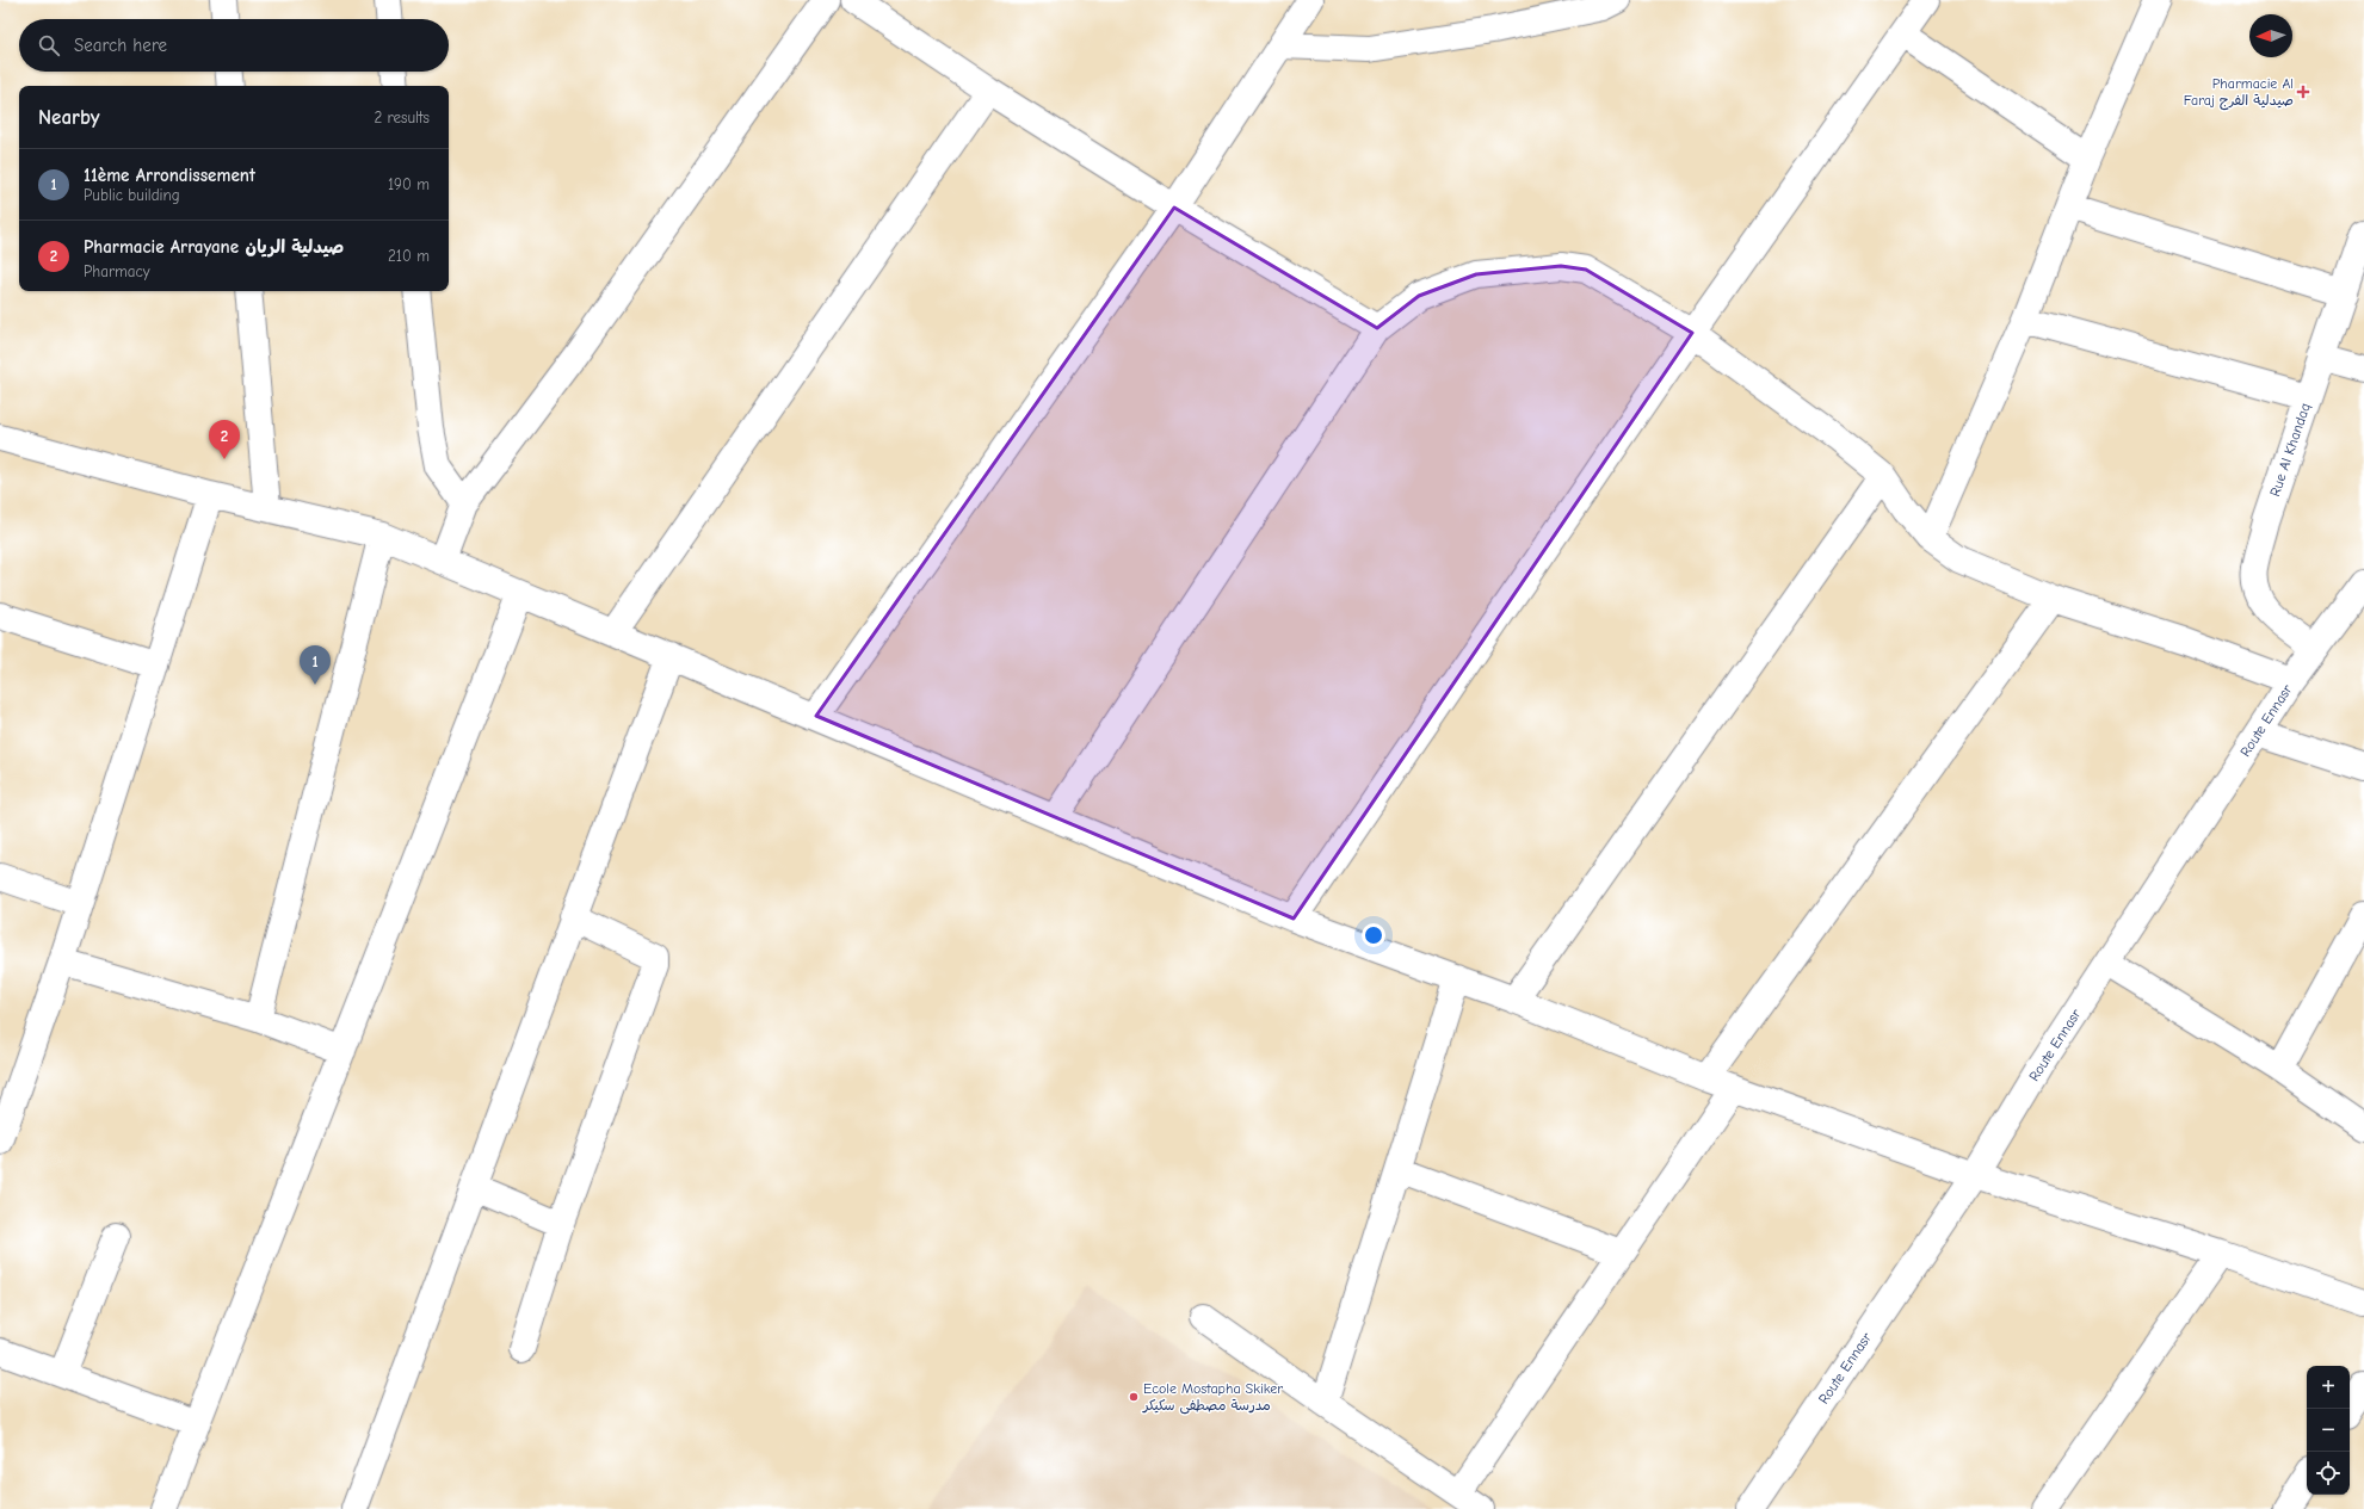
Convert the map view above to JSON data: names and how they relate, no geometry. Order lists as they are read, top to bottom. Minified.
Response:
{"streets":{"street":["Rue Al Khandaq","Route Ennasr"]},"crossings":[["Rue Al Khandaq","Route Ennasr"]],"places":{"health":["Pharmacie Al Faraj صيدلية الفرج"],"other":["Ecole Mostapha Skiker مدرسة مصطفى سكيكر"]},"north":"left","page":{"search":"Search here","heading":["Nearby","2 results"],"list":[{"mark":"1","name":"11ème Arrondissement","note":"Public building","value":"190 m"},{"mark":"2","name":"Pharmacie Arrayane صيدلية الريان","note":"Pharmacy","value":"210 m"}],"pins":["2","1"],"map_buttons":["+","−"]}}
